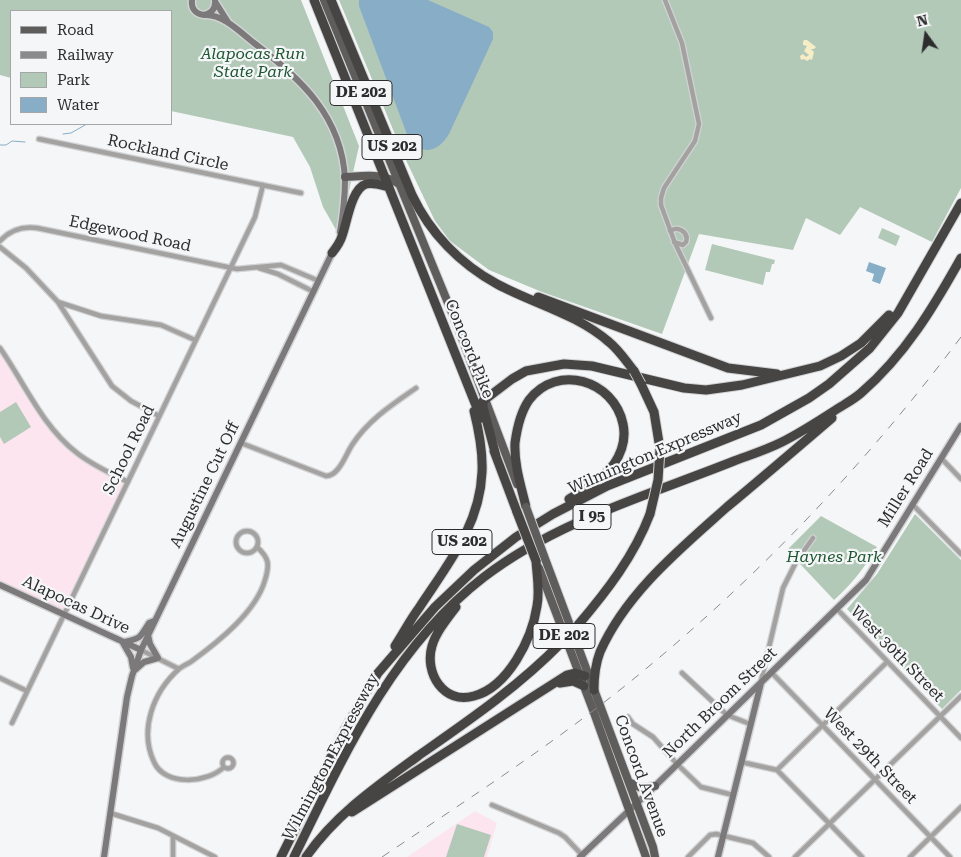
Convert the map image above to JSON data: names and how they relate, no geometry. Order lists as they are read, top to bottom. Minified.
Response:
{"streets":{"highway":["DE 202","US 202","Concord Pike","Wilmington Expressway","I 95"],"main road":["Concord Avenue"],"street":["Rockland Circle","Edgewood Road","School Road","Augustine Cut Off","Miller Road","Alapocas Drive","West 30th Street","North Broom Street","West 29th Street"]},"crossings":[["US 202","Concord Pike"],["US 202","Wilmington Expressway"],["Rockland Circle","School Road"],["Edgewood Road","School Road"],["Edgewood Road","Augustine Cut Off"],["Concord Pike","Concord Avenue"],["School Road","Alapocas Drive"],["Augustine Cut Off","Alapocas Drive"],["Miller Road","West 30th Street"],["Miller Road","North Broom Street"],["West 30th Street","North Broom Street"],["North Broom Street","West 29th Street"],["North Broom Street","Concord Avenue"]],"parks":["Alapocas Run State Park","Haynes Park"],"legend":["Road","Railway","Park","Water"],"north":"top"}
